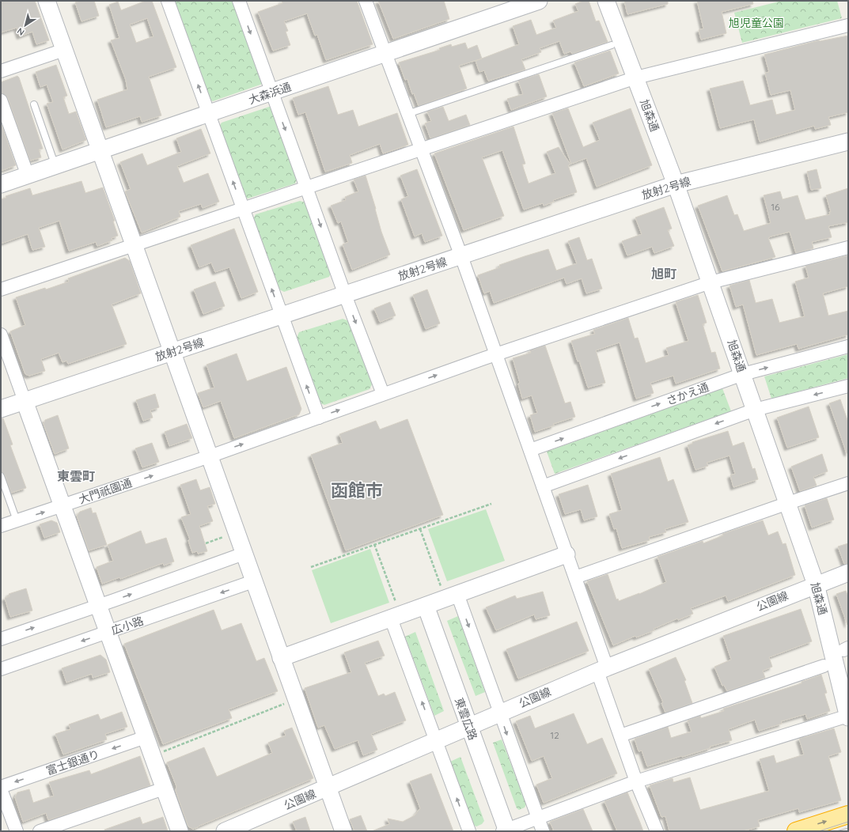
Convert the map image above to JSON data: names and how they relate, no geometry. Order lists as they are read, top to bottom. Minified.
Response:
{"streets":{"street":["大森浜通","旭森通","放射2号線","さかえ通","大門祇園通","公園線","広小路","東雲広路","富士銀通り"]},"crossings":[["旭森通","放射2号線"],["旭森通","さかえ通"],["旭森通","大門祇園通"],["旭森通","公園線"],["公園線","東雲広路"]],"districts":["旭町","東雲町","函館市"],"parks":["旭児童公園"],"house_numbers":["16","12"],"north":"bottom left"}
